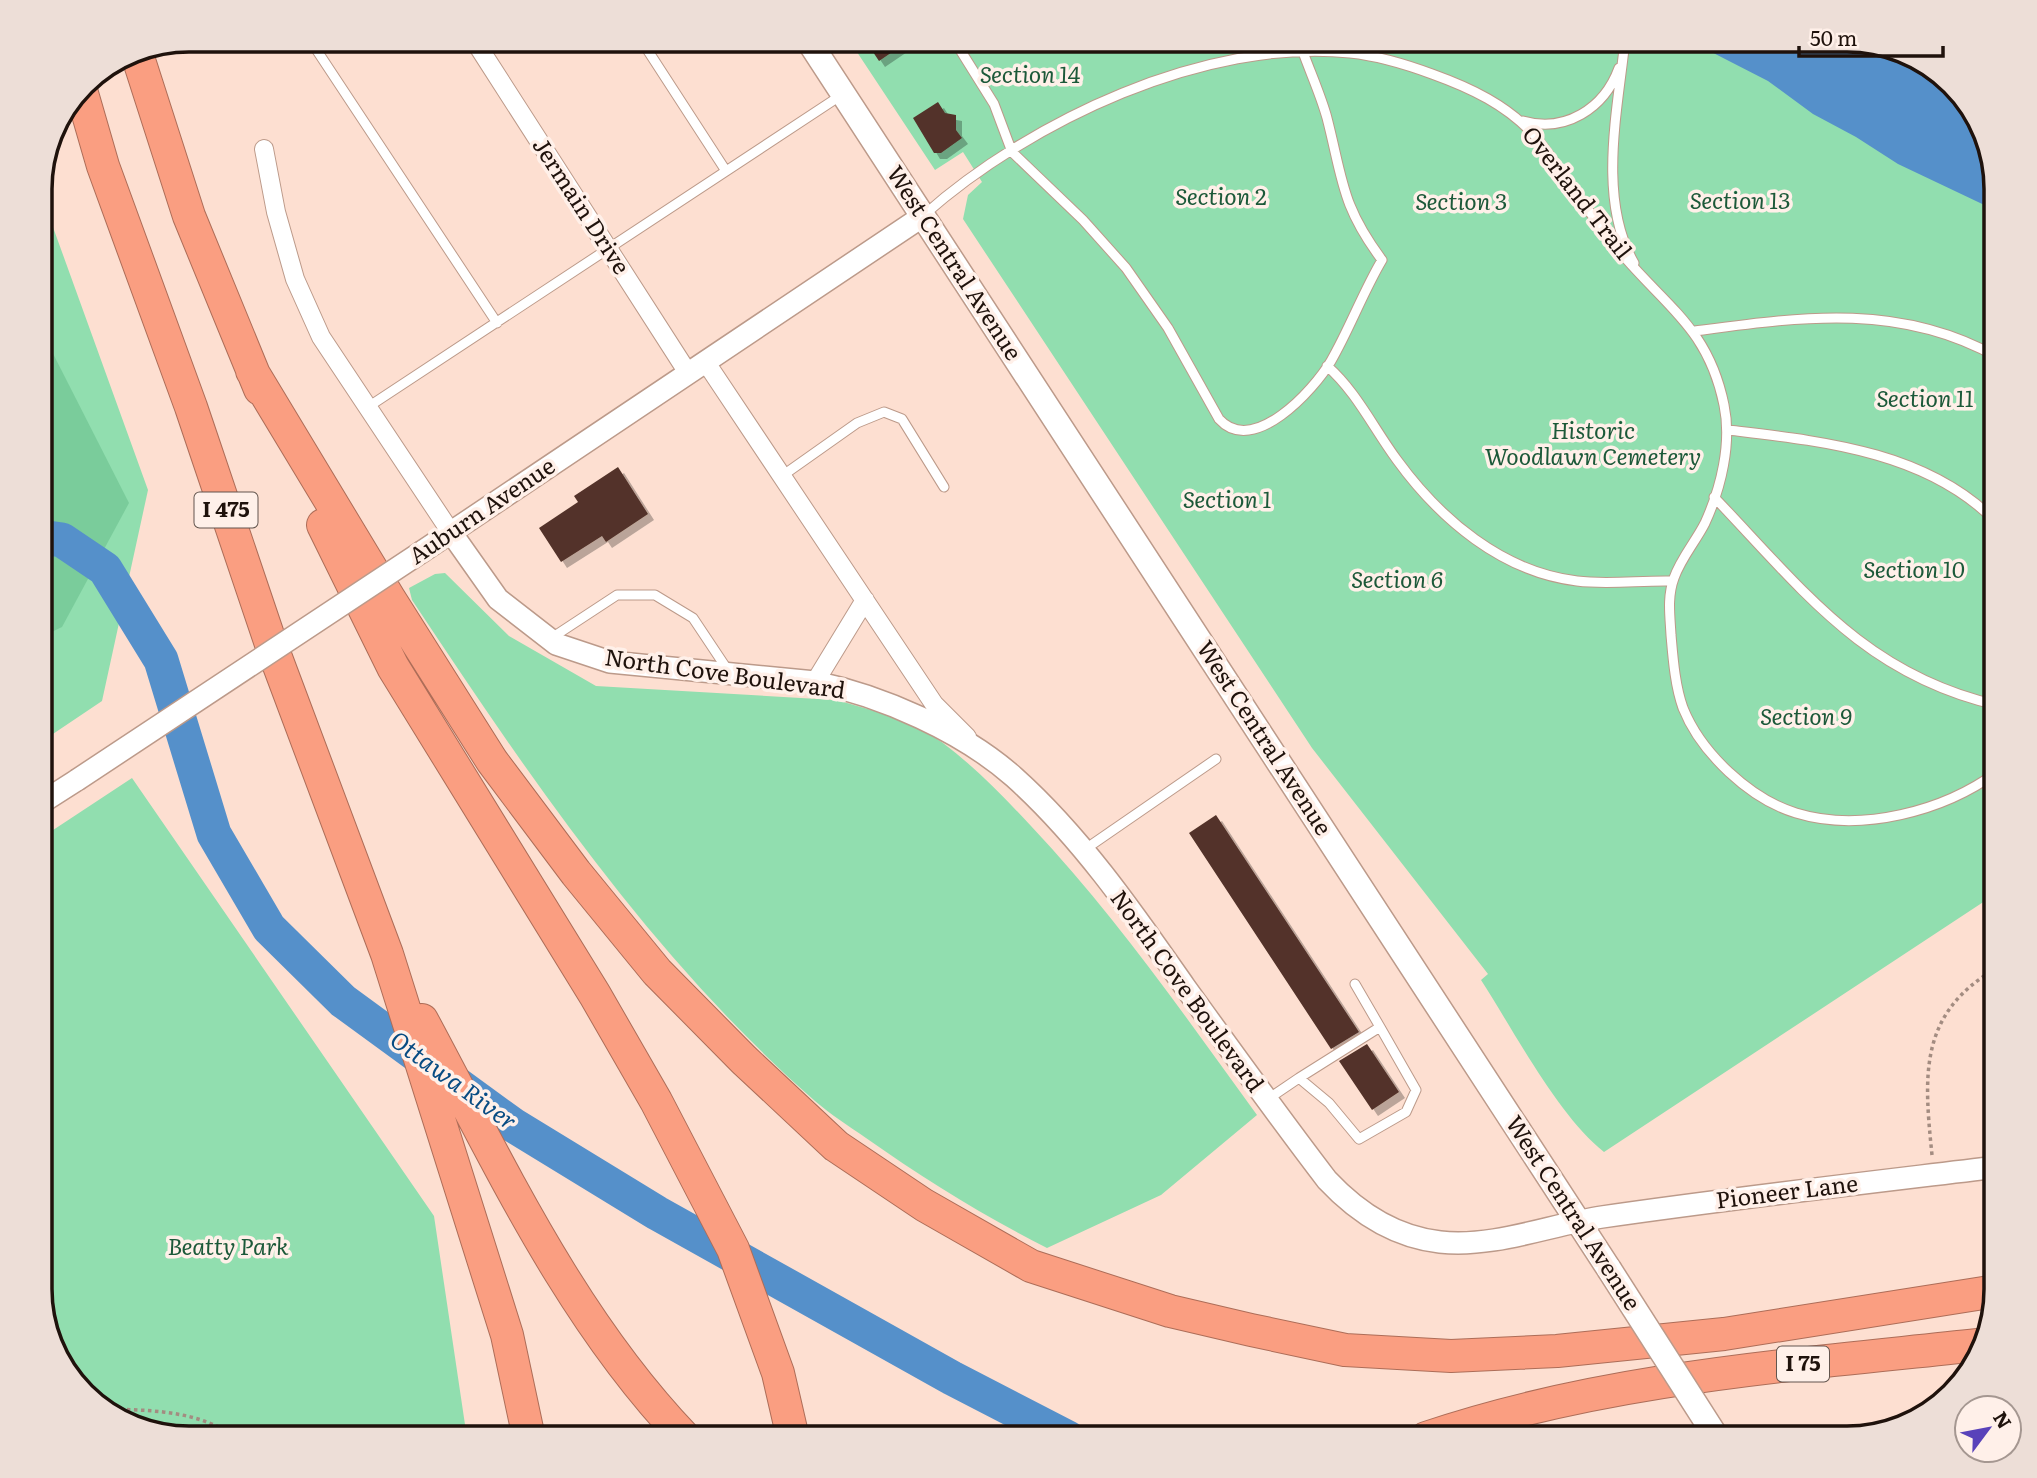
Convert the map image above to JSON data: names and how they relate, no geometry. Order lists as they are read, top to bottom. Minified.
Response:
{"streets":{"highway":["I 475","I 75"],"main road":["West Central Avenue"],"street":["Jermain Drive","Auburn Avenue","North Cove Boulevard","Pioneer Lane"],"lane":["Overland Trail"]},"crossings":[["Overland Trail","West Central Avenue"],["Overland Trail","Auburn Avenue"],["Jermain Drive","Auburn Avenue"],["Jermain Drive","North Cove Boulevard"],["West Central Avenue","Auburn Avenue"],["West Central Avenue","North Cove Boulevard"],["West Central Avenue","Pioneer Lane"],["Auburn Avenue","North Cove Boulevard"],["North Cove Boulevard","Pioneer Lane"]],"water":["Ottawa River"],"parks":["Section 14","Section 2","Section 13","Section 3","Section 11","Historic Woodlawn Cemetery","Section 1","Section 10","Section 6","Section 9","Beatty Park"],"scale_bar":"50 m","north":"top right"}
